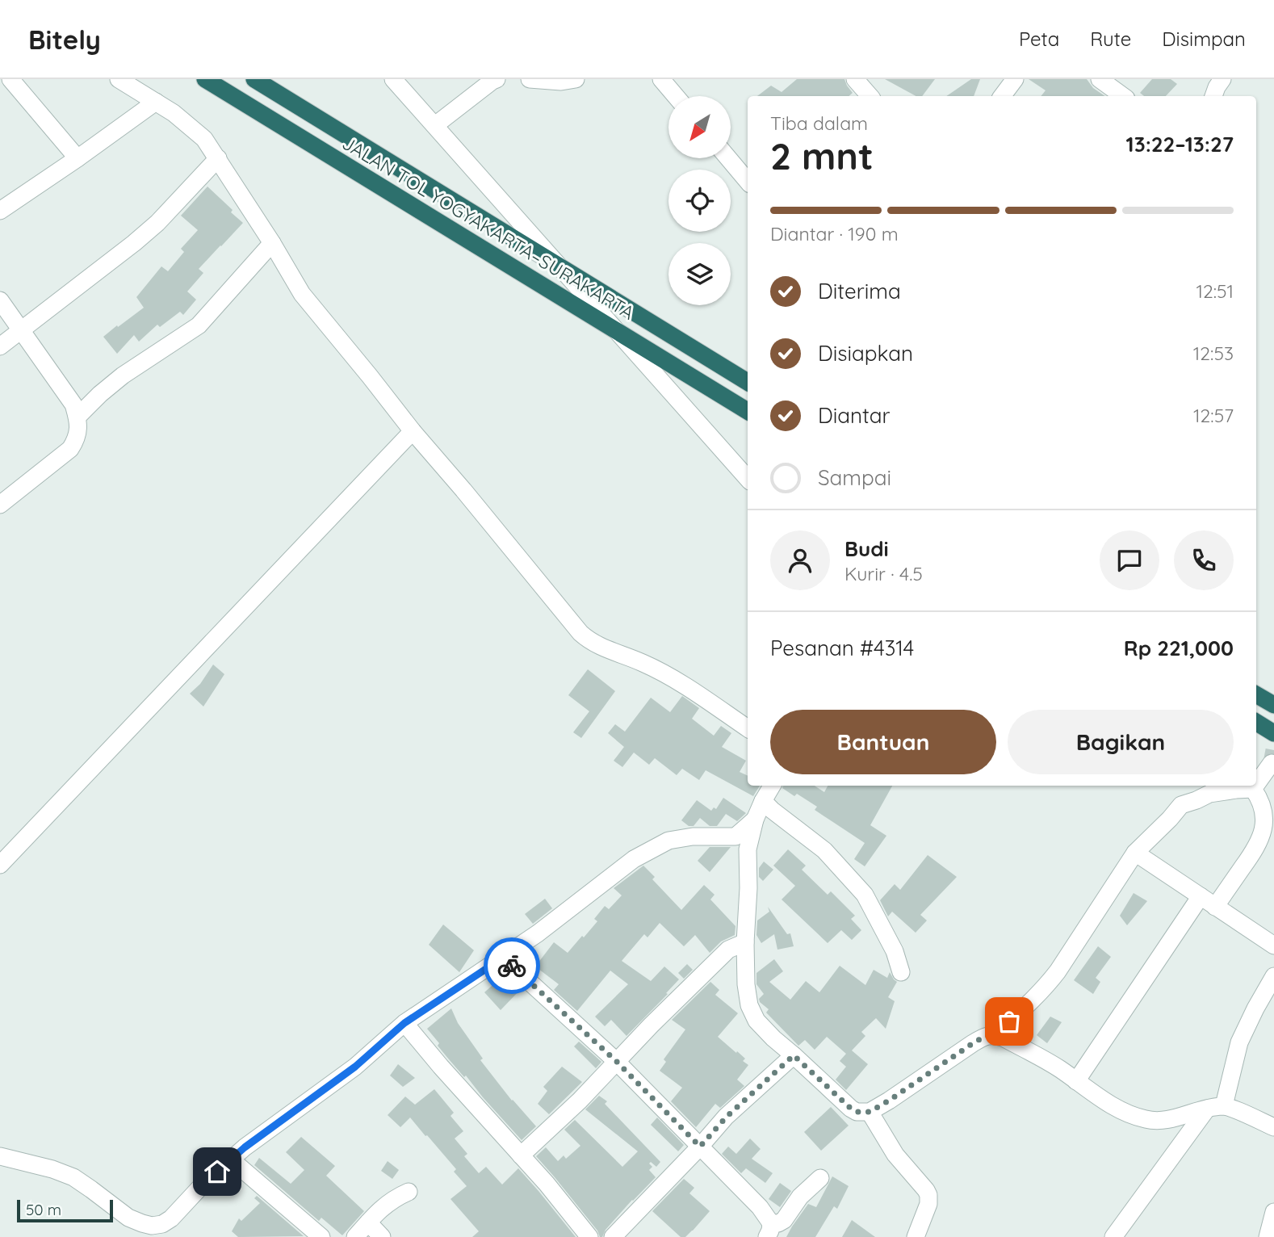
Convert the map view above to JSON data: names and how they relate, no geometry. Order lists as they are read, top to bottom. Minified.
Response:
{"streets":{"highway":["JALAN TOL YOGYAKARTA–SURAKARTA"]},"scale_bar":"50 m","north":"bottom left","page":{"header":"Bitely","nav":["Peta","Rute","Disimpan"],"heading":["2 mnt","Tiba dalam","13:22–13:27"],"panel":["Budi","Kurir · 4.5","Pesanan #4314","Rp 221,000"],"bar":"Diantar · 190 m","list":[["Diterima","12:51"],["Disiapkan","12:53"],["Diantar","12:57"],"Sampai"],"buttons":["Bantuan","Bagikan"],"scale":"50 m"}}
